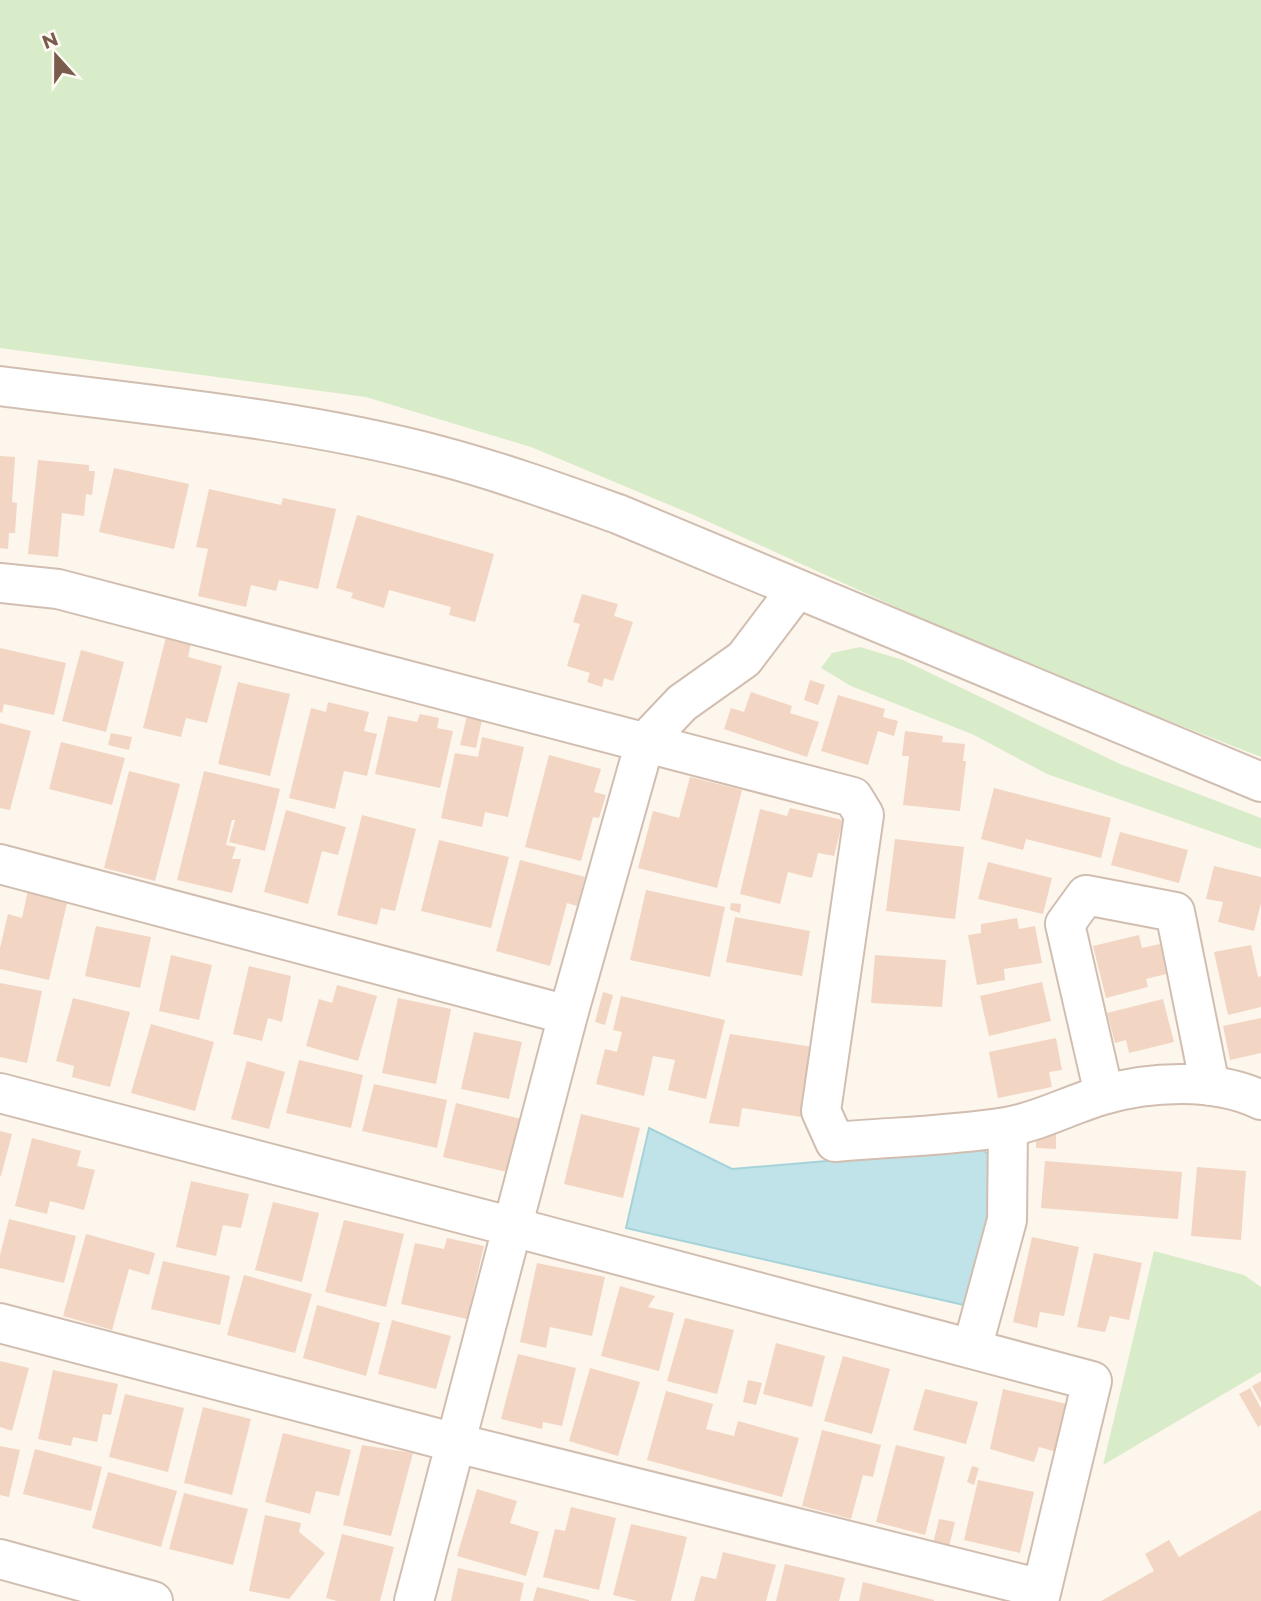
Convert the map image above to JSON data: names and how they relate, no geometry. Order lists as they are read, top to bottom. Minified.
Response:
{"north":"top"}
